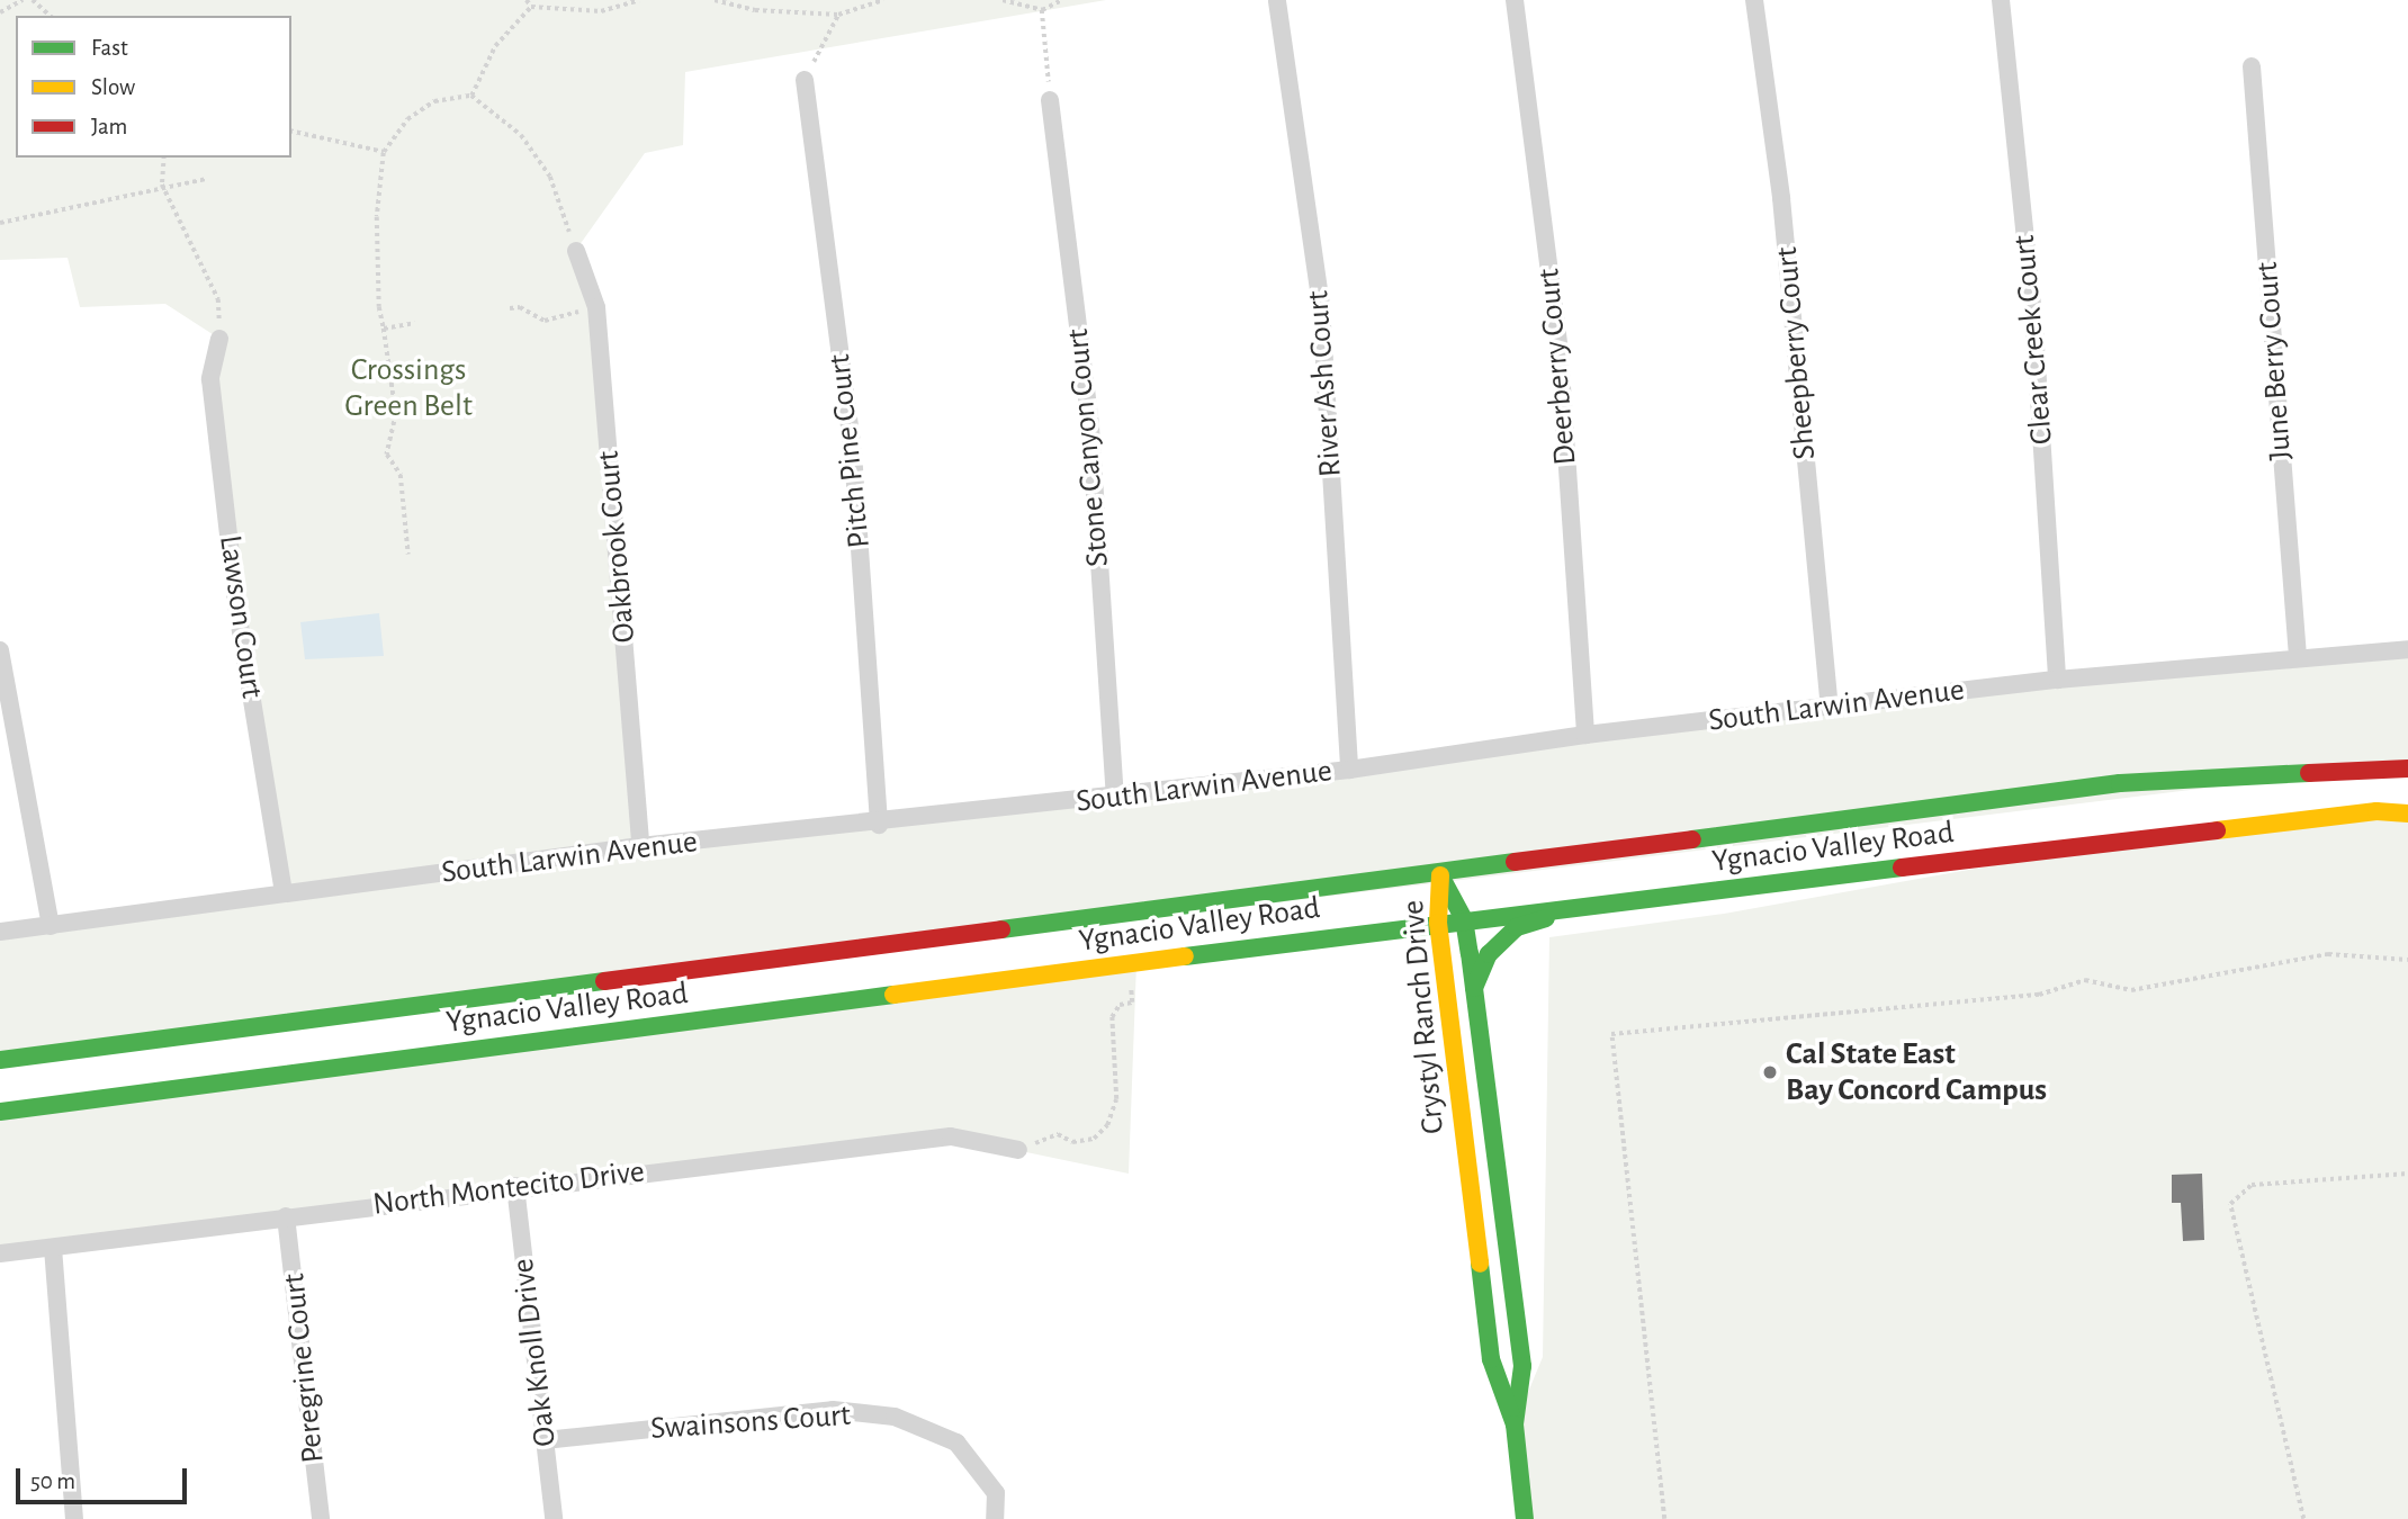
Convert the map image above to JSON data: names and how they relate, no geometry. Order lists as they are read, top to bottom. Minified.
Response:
{"streets":{"main road":["Ygnacio Valley Road","Crystyl Ranch Drive"],"street":["Clear Creek Court","Sheepberry Court","June Berry Court","Deerberry Court","River Ash Court","Stone Canyon Court","Pitch Pine Court","Oakbrook Court","Lawson Court","South Larwin Avenue","North Montecito Drive","Oak Knoll Drive","Peregrine Court","Swainsons Court"]},"crossings":[["Clear Creek Court","South Larwin Avenue"],["Sheepberry Court","South Larwin Avenue"],["June Berry Court","South Larwin Avenue"],["Deerberry Court","South Larwin Avenue"],["River Ash Court","South Larwin Avenue"],["Stone Canyon Court","South Larwin Avenue"],["Pitch Pine Court","South Larwin Avenue"],["Oakbrook Court","South Larwin Avenue"],["Lawson Court","South Larwin Avenue"],["Ygnacio Valley Road","Crystyl Ranch Drive"],["North Montecito Drive","Oak Knoll Drive"],["North Montecito Drive","Peregrine Court"],["Oak Knoll Drive","Swainsons Court"]],"parks":["Crossings Green Belt"],"places":["Cal State East Bay Concord Campus"],"legend":["Fast","Slow","Jam"],"scale_bar":"50 m"}
